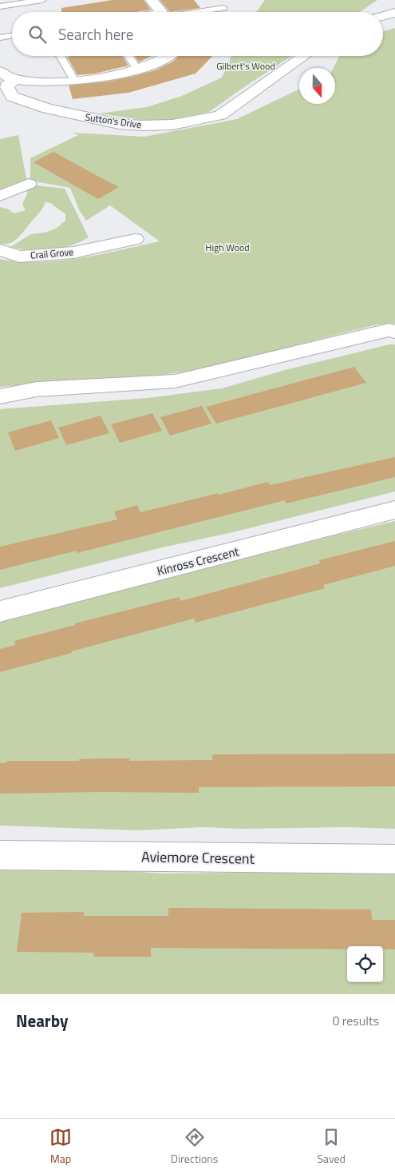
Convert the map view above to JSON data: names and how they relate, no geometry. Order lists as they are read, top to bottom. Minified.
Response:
{"streets":{"street":["Sutton's Drive","Crail Grove","Kinross Crescent","Aviemore Crescent"]},"parks":["Gilbert's Wood","High Wood"],"north":"bottom","page":{"search":"Search here","heading":["Nearby","0 results"],"nav":["Map","Directions","Saved"]}}
